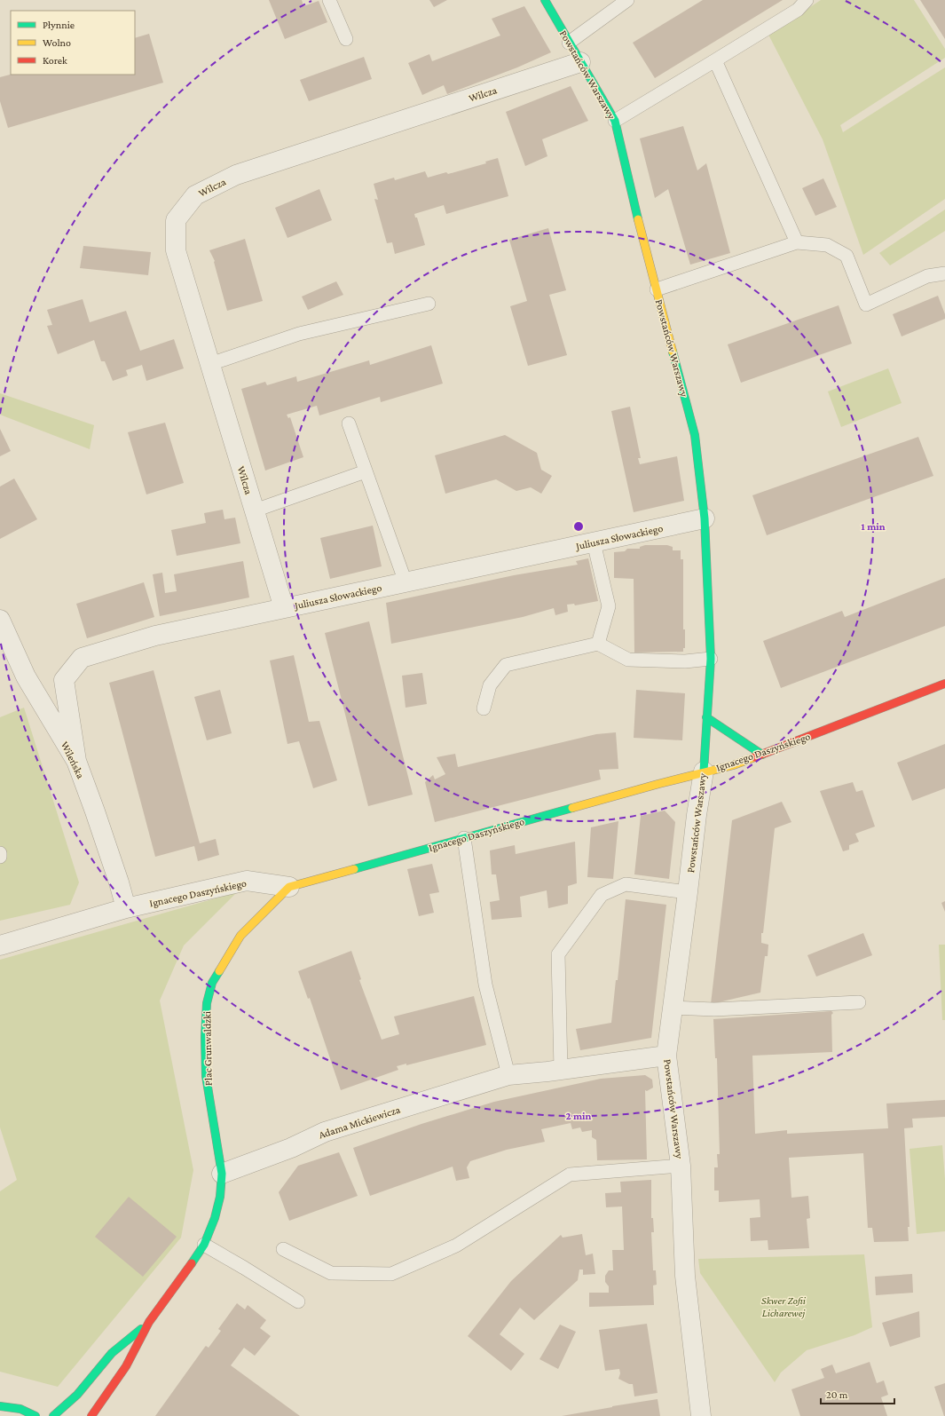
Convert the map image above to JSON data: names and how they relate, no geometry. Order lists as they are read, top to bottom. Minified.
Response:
{"streets":{"main road":["Powstańców Warszawy","Ignacego Daszyńskiego","Plac Grunwaldzki"],"street":["Wilcza","Juliusza Słowackiego","Wileńska","Adama Mickiewicza"]},"crossings":[["Powstańców Warszawy","Wilcza"],["Powstańców Warszawy","Juliusza Słowackiego"],["Powstańców Warszawy","Ignacego Daszyńskiego"],["Powstańców Warszawy","Adama Mickiewicza"],["Wilcza","Juliusza Słowackiego"],["Juliusza Słowackiego","Wileńska"],["Ignacego Daszyńskiego","Wileńska"],["Ignacego Daszyńskiego","Plac Grunwaldzki"],["Plac Grunwaldzki","Adama Mickiewicza"]],"parks":["Skwer Zofii Licharewej"],"legend":["Płynnie","Wolno","Korek"],"scale_bar":"20 m","rings":["1 min","2 min"]}
